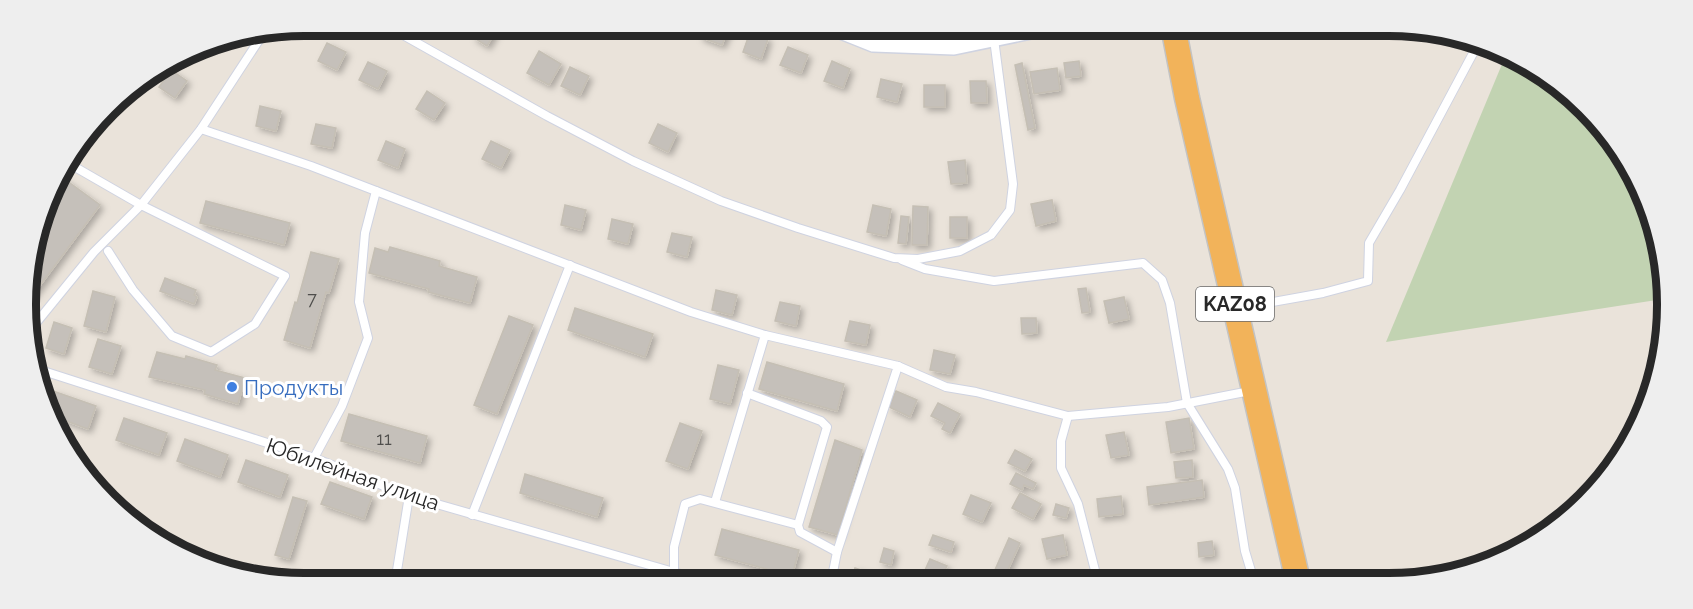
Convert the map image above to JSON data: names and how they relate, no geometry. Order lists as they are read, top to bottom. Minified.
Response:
{"streets":{"highway":["KAZ08"],"lane":["Юбилейная улица"]},"places":["Продукты"],"house_numbers":["7","11"]}
